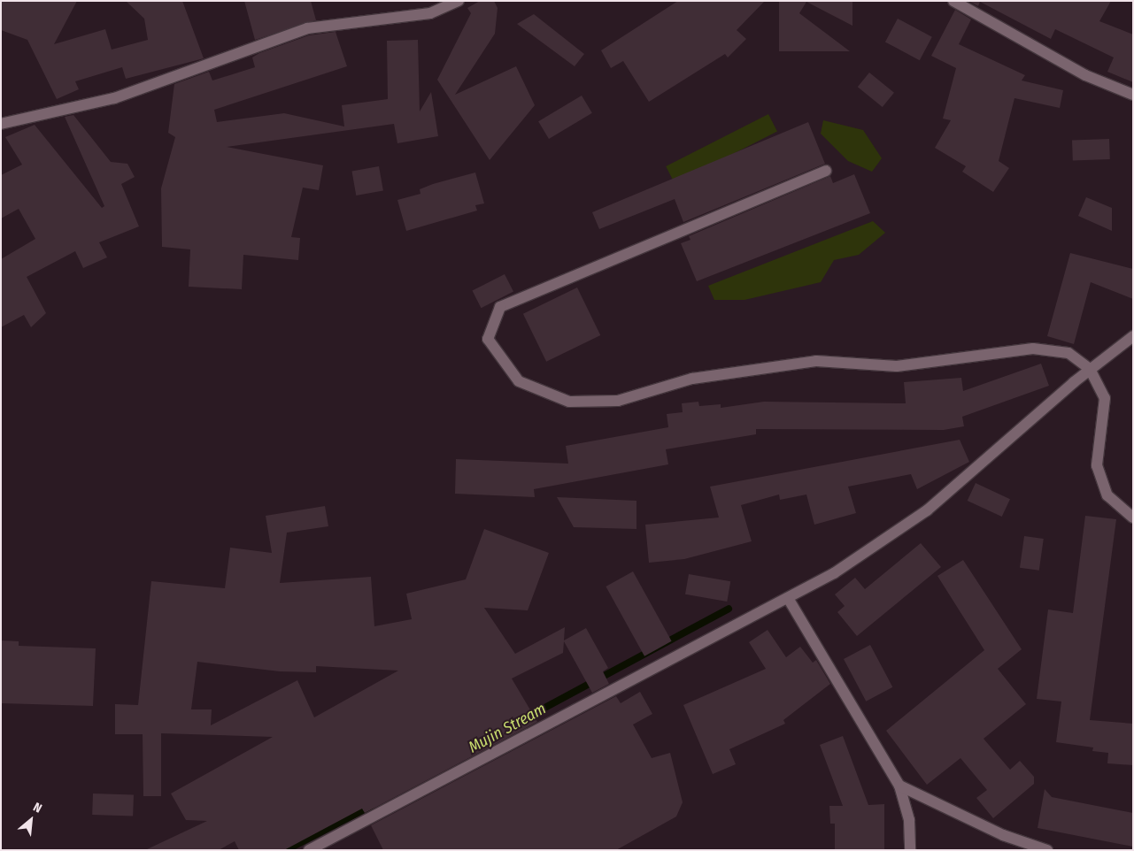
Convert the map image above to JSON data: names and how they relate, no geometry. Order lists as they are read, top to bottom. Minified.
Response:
{"water":["Mujin Stream"],"north":"top right"}
